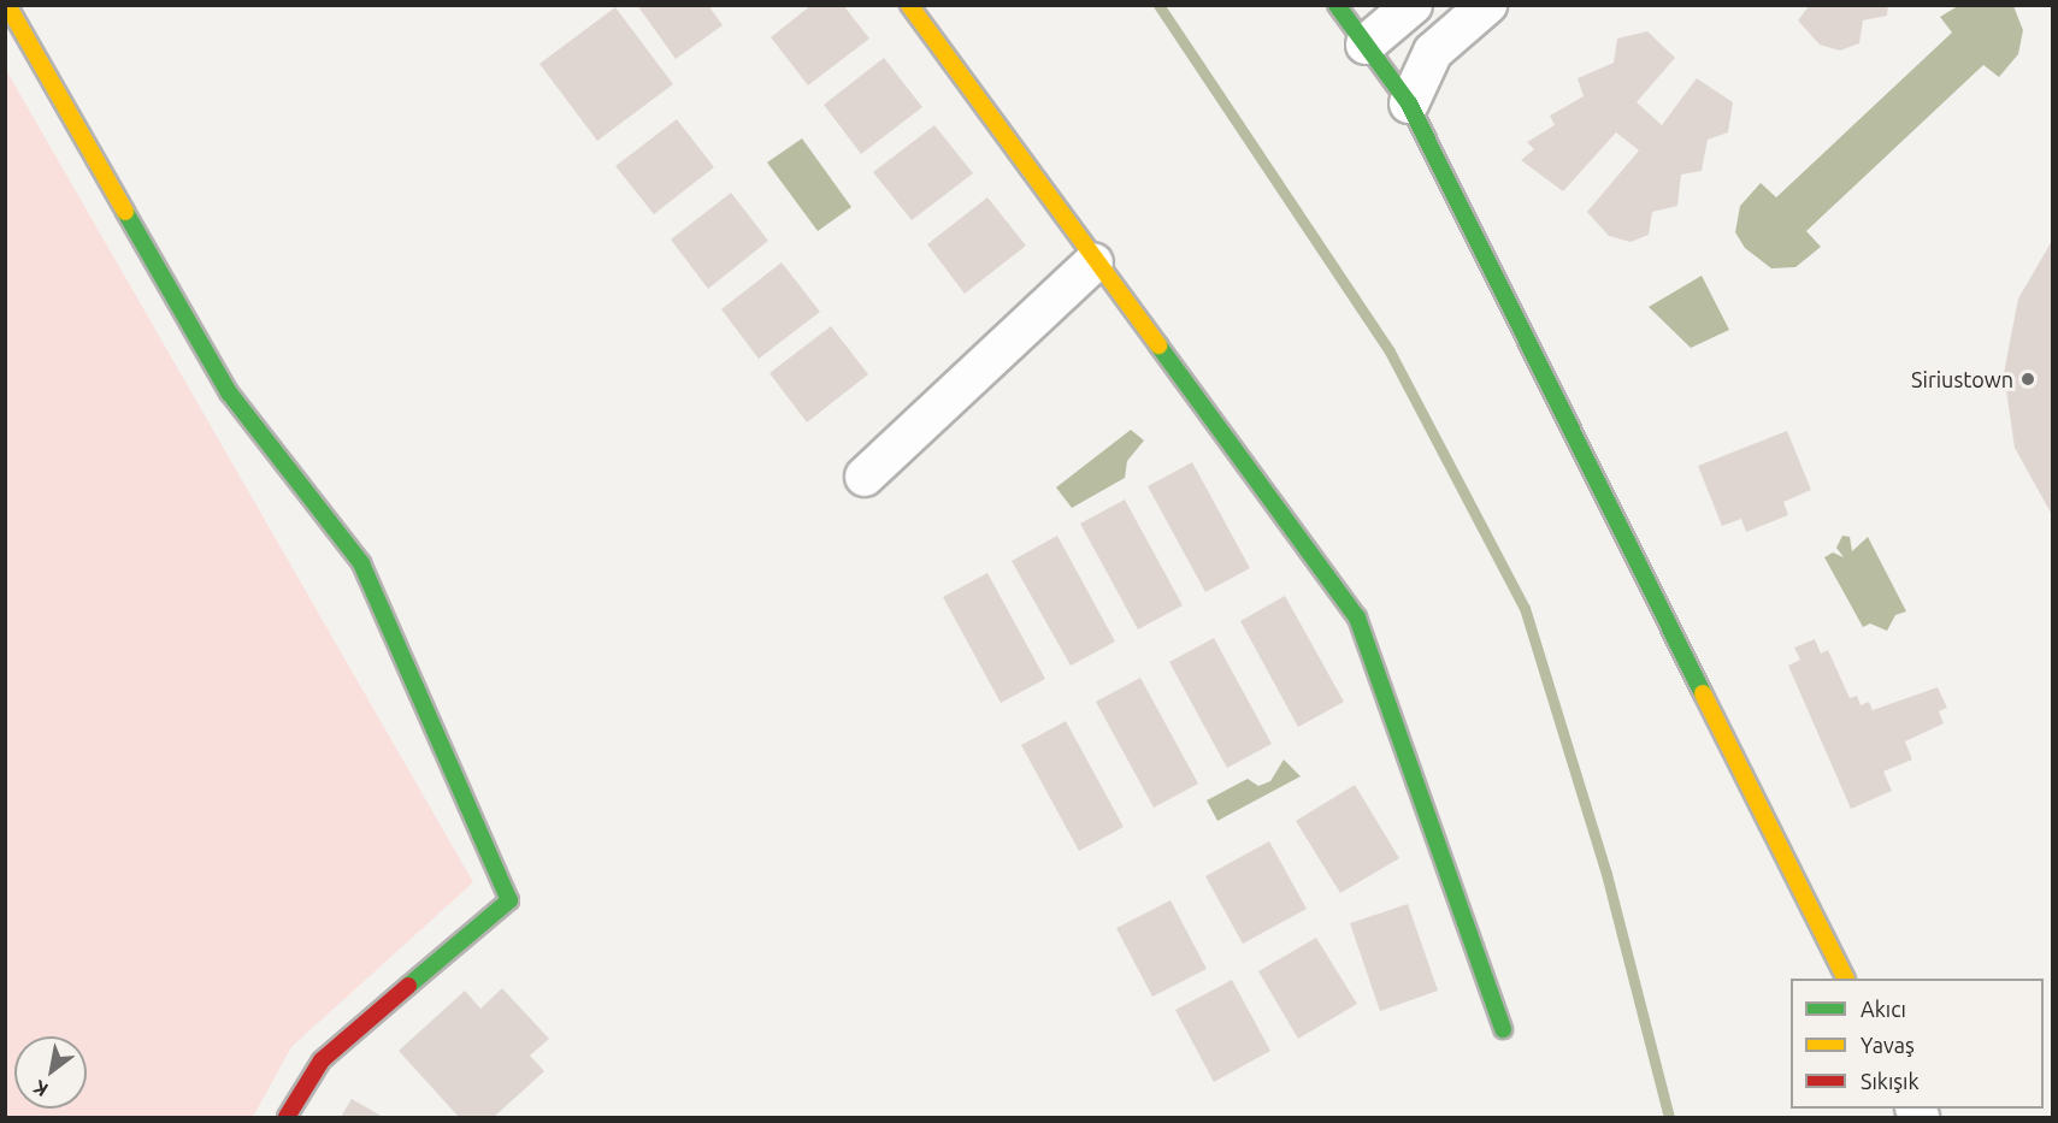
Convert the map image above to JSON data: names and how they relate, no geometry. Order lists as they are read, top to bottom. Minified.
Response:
{"places":["Siriustown"],"legend":["Akıcı","Yavaş","Sıkışık"],"north":"bottom left"}
